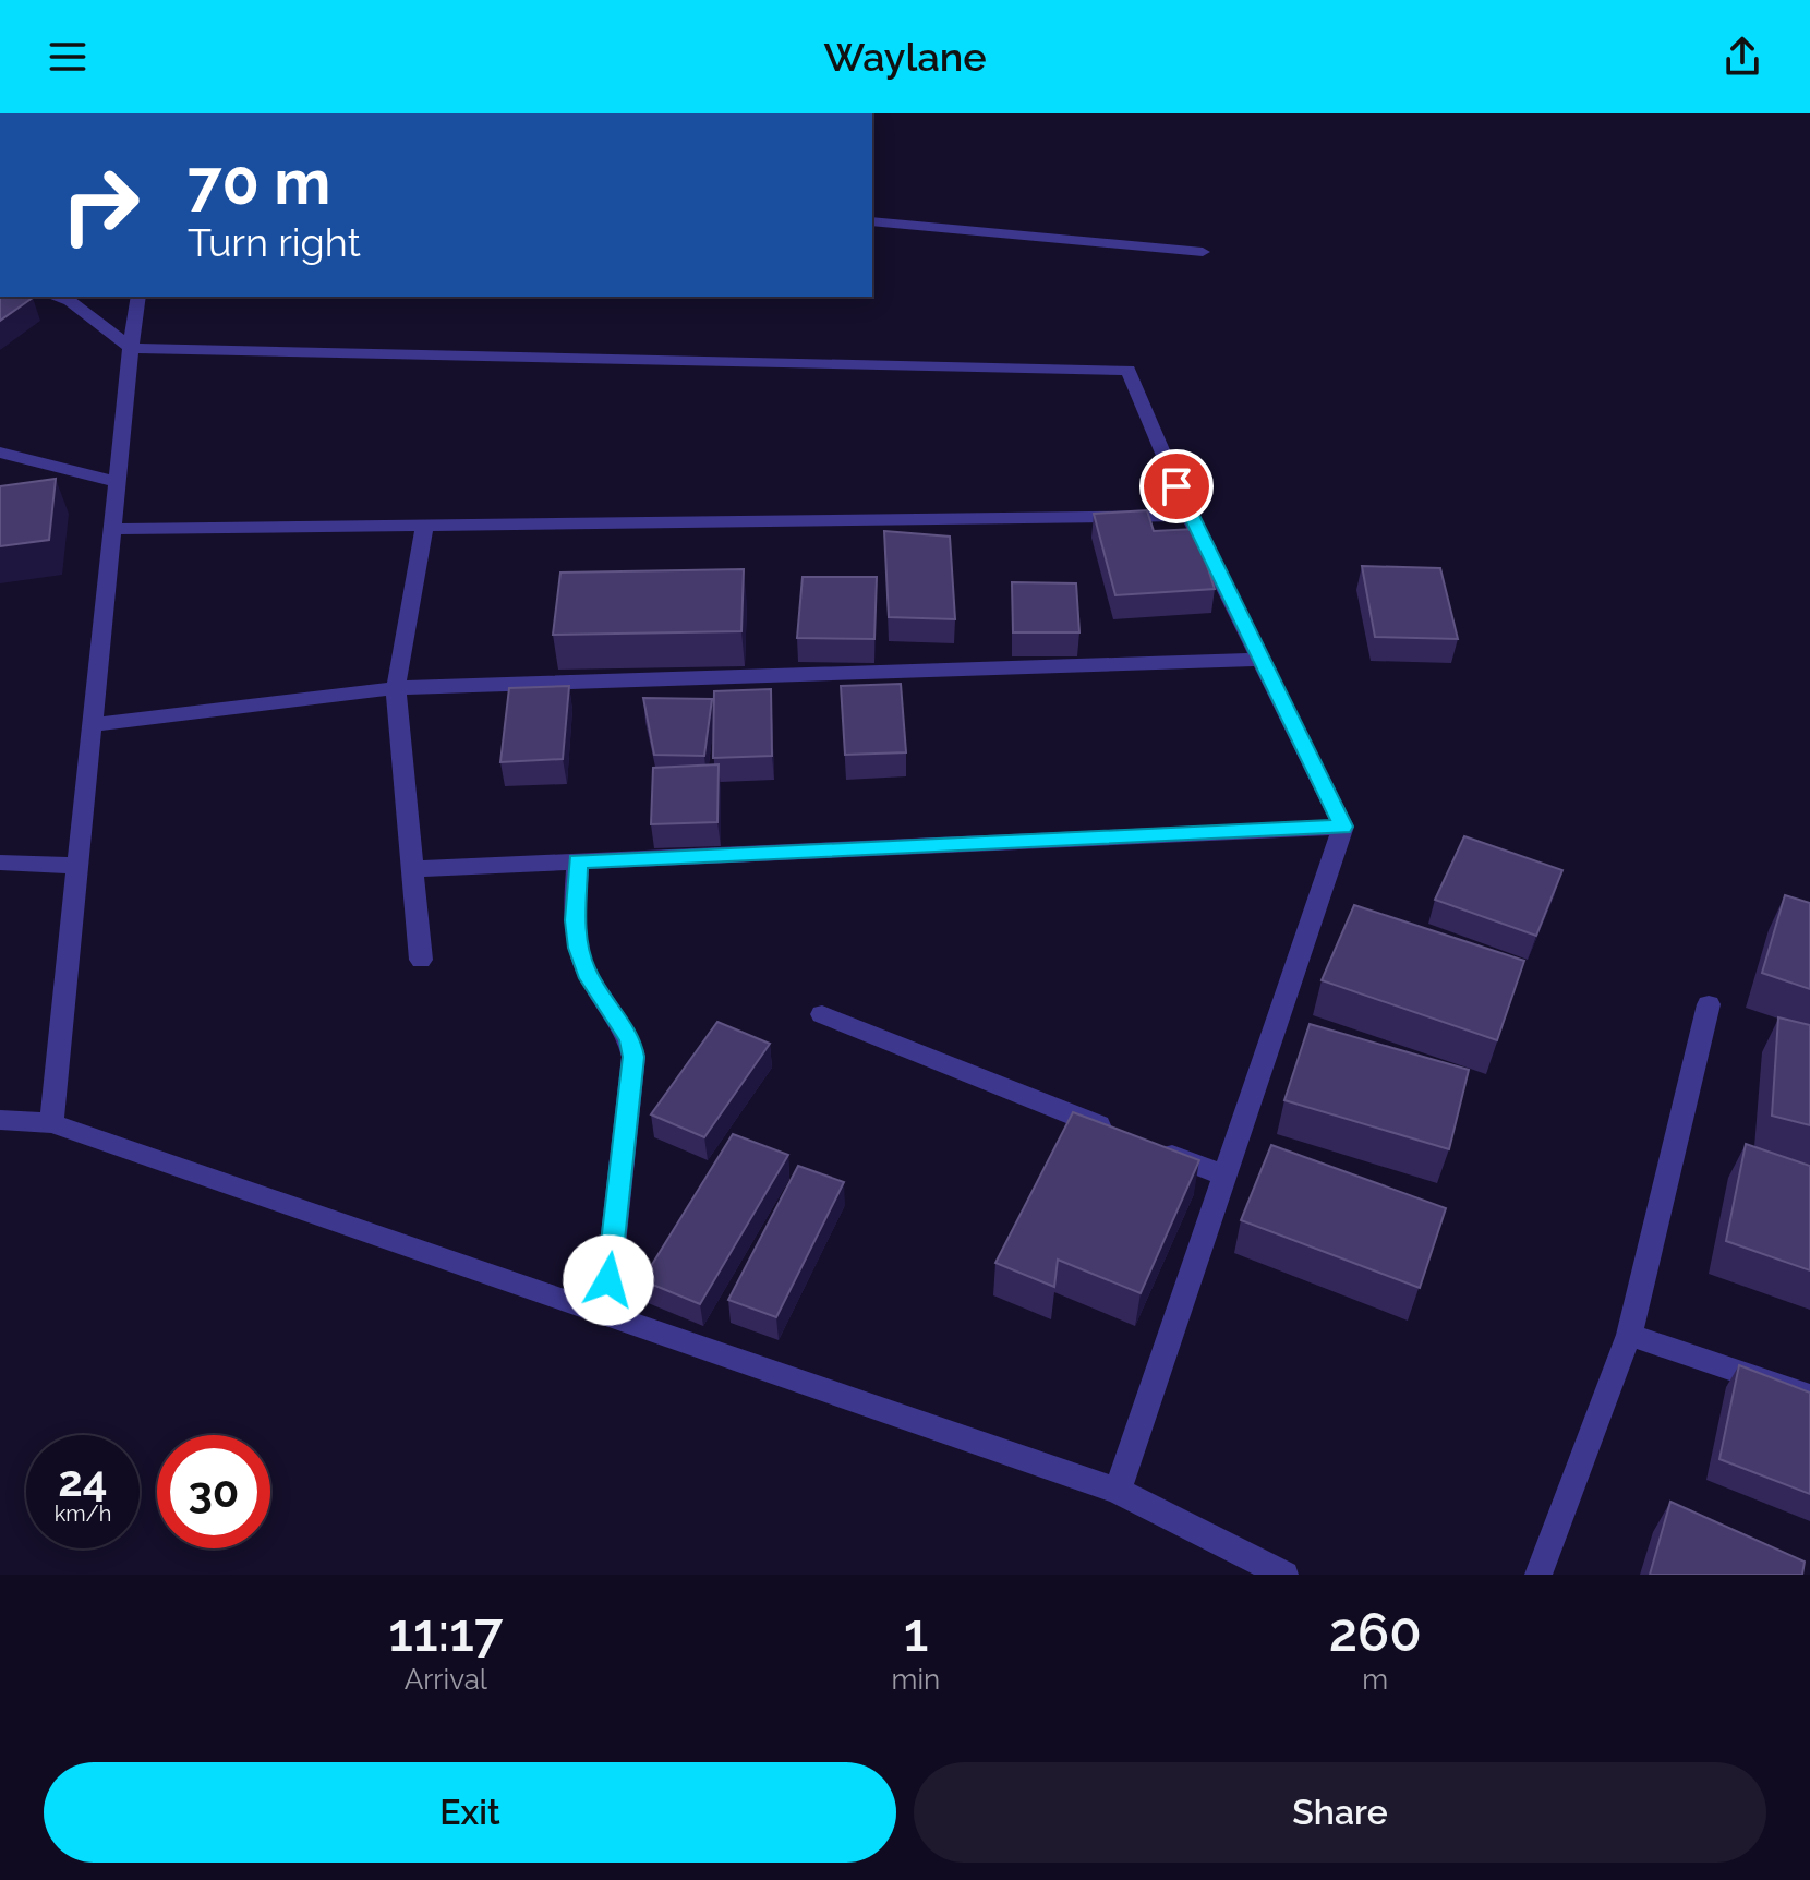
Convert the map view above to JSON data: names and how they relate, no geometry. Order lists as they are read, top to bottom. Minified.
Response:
{"page":{"header":"Waylane","turn":["70 m","Turn right"],"speed":"24 km/h","limit":"30","eta":["11:17","Arrival","1","min","260","m"],"buttons":["Exit","Share"]}}
